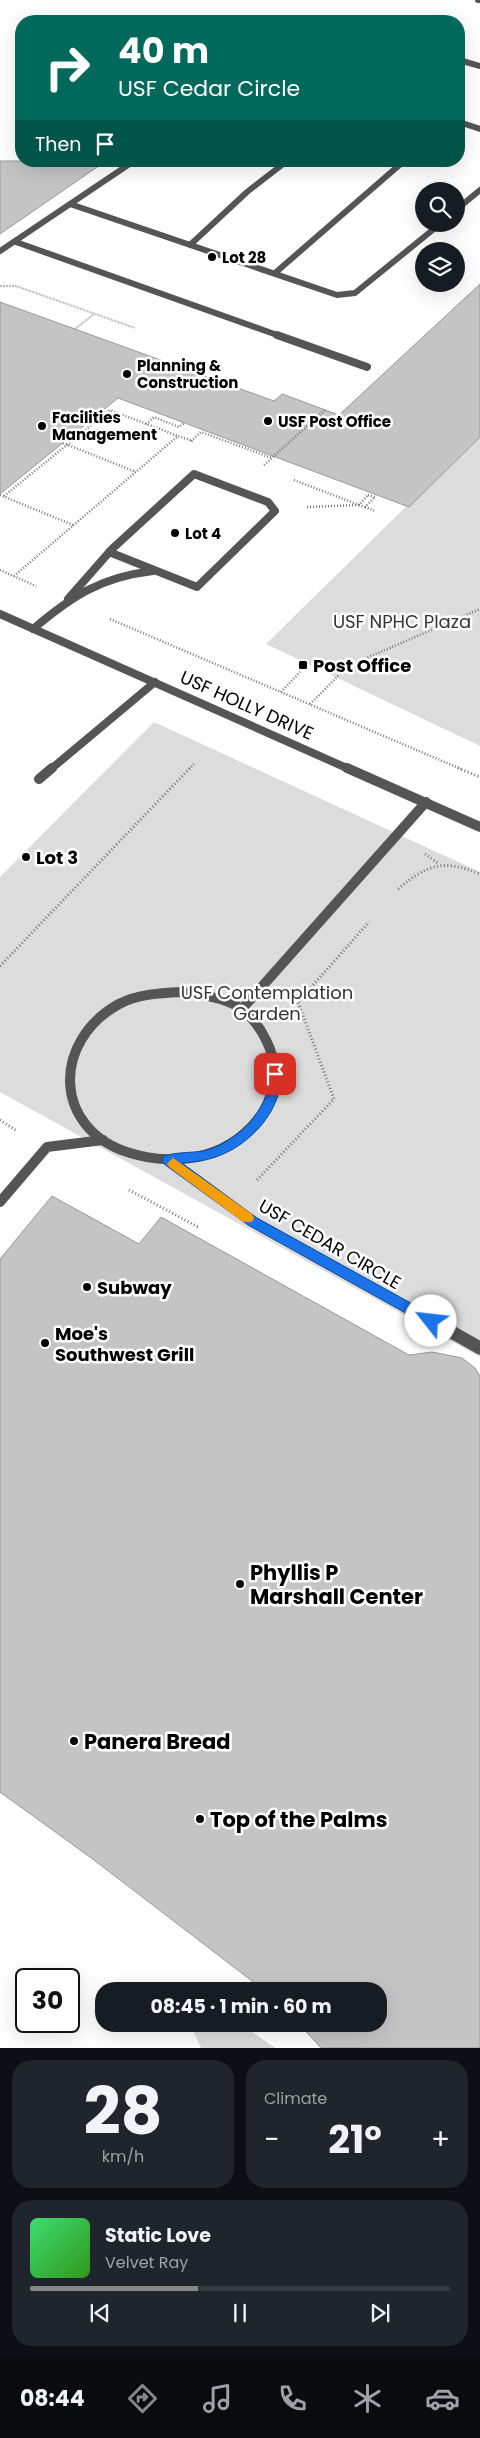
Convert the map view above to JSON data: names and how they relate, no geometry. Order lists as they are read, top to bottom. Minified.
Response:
{"streets":{"street":["USF HOLLY DRIVE","USF CEDAR CIRCLE"]},"parks":["USF NPHC Plaza","USF Contemplation Garden"],"places":{"other":["Lot 28","Planning & Construction","USF Post Office","Facilities Management","Lot 4","Lot 3","Subway","Moe's Southwest Grill","Phyllis P Marshall Center","Panera Bread","Top of the Palms"],"transit":["Post Office"]},"page":{"turn":["40 m","USF Cedar Circle"],"then":"Then","limit":"30","trip":"08:45 · 1 min · 60 m","tile":[["28","km/h"],"Climate"],"heat":["−","21°","+"],"song":["Static Love","Velvet Ray"],"tabs":"08:44"}}
